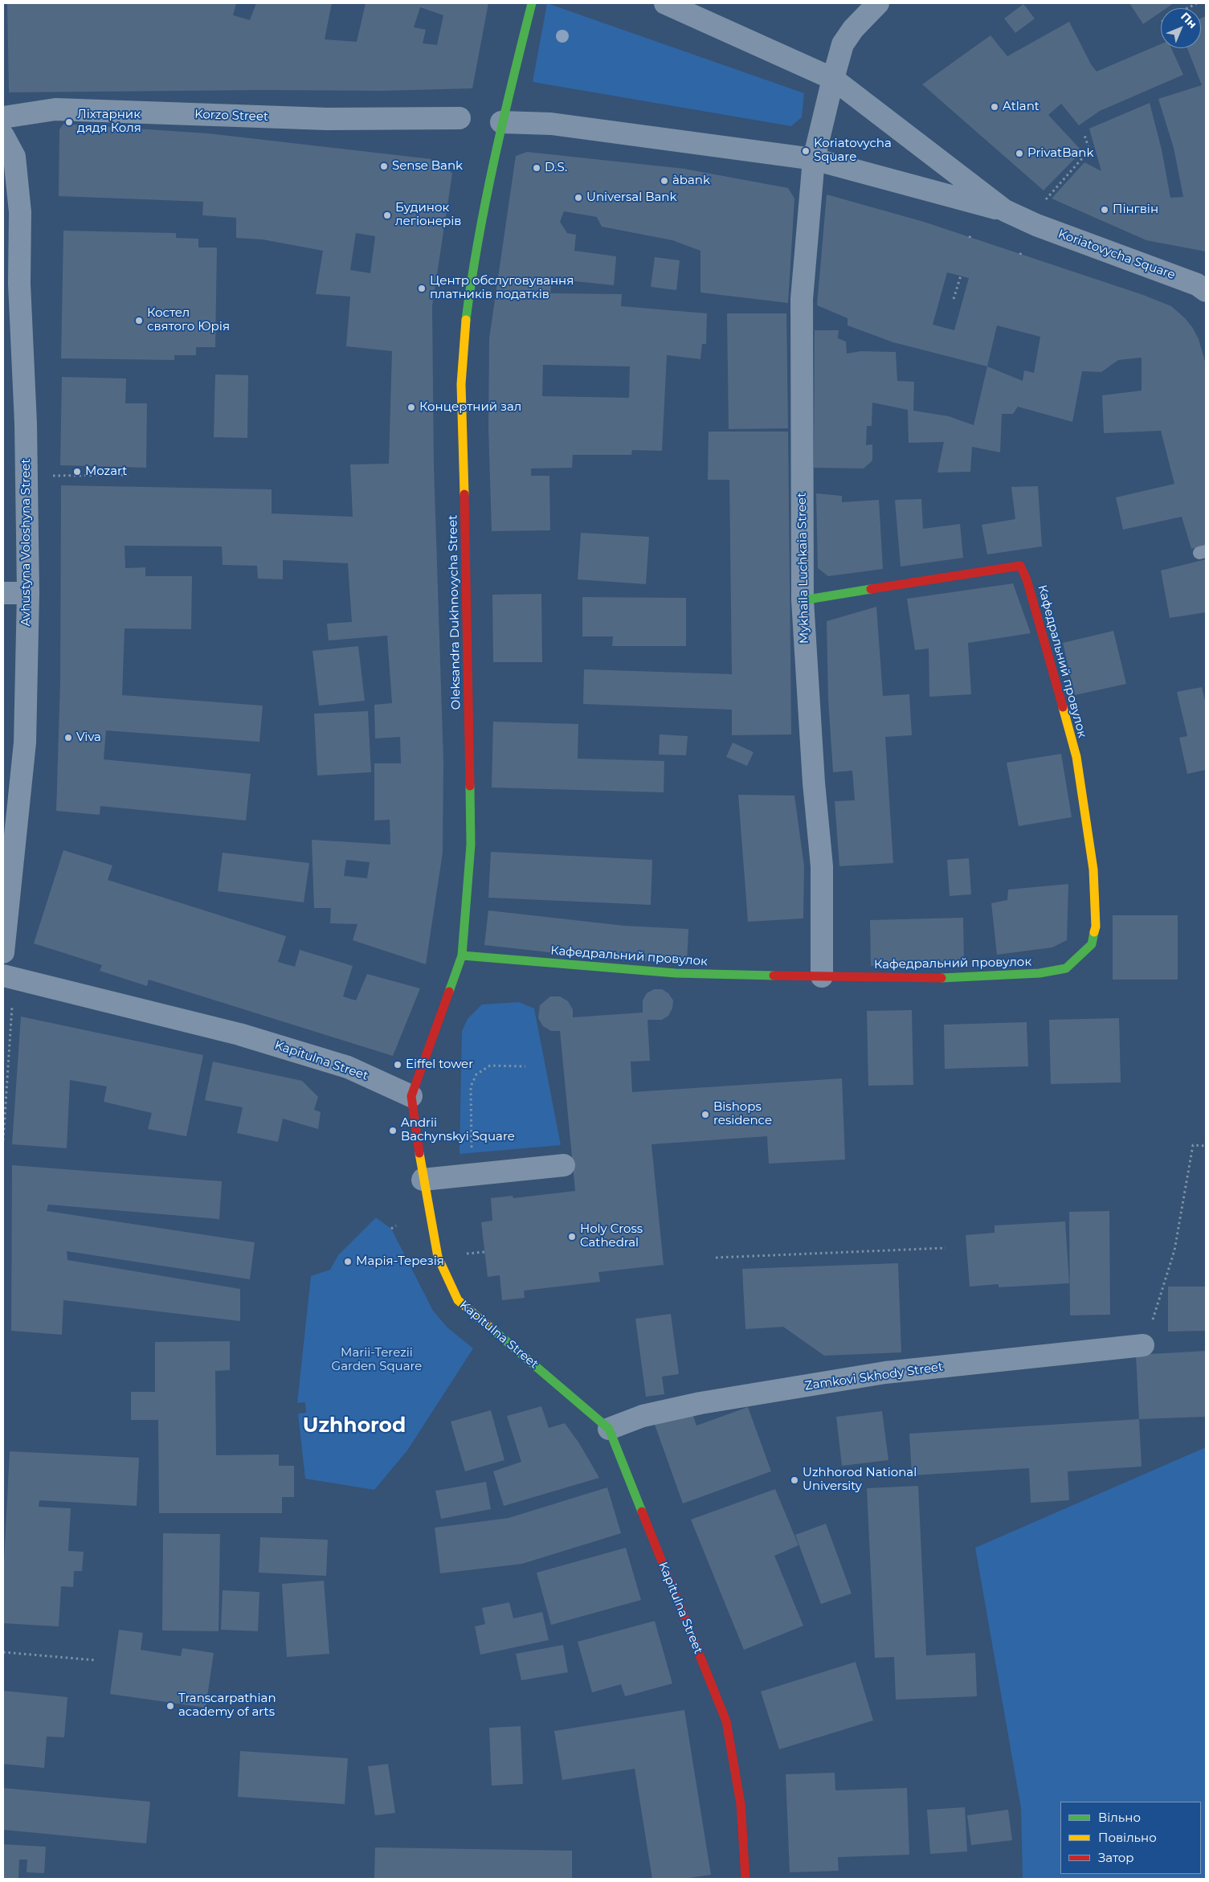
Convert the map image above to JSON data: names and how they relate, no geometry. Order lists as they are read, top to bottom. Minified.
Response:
{"streets":{"street":["Korzo Street","Koriatovycha Square","Avhustyna Voloshyna Street","Mykhaila Luchkaia Street","Oleksandra Dukhnovycha Street","Кафедральний провулок","Kapitulna Street","Zamkovi Skhody Street"]},"crossings":[["Koriatovycha Square","Mykhaila Luchkaia Street"],["Koriatovycha Square","Oleksandra Dukhnovycha Street"],["Mykhaila Luchkaia Street","Кафедральний провулок"],["Oleksandra Dukhnovycha Street","Кафедральний провулок"],["Oleksandra Dukhnovycha Street","Kapitulna Street"],["Kapitulna Street","Zamkovi Skhody Street"]],"districts":["Uzhhorod"],"parks":["Marii-Terezii Garden Square"],"places":["Atlant","Ліхтарник дядя Коля","Koriatovycha Square","PrivatBank","Sense Bank","D.S.","àbank","Universal Bank","Пінгвін","Будинок легіонерів","Центр обслуговування платників податків","Костел святого Юрія","Концертний зал","Mozart","Viva","Eiffel tower","Bishops residence","Andrii Bachynskyi Square","Holy Cross Cathedral","Марія-Терезія","Uzhhorod National University","Transcarpathian academy of arts"],"legend":["Вільно","Повільно","Затор"],"north":"top right"}
